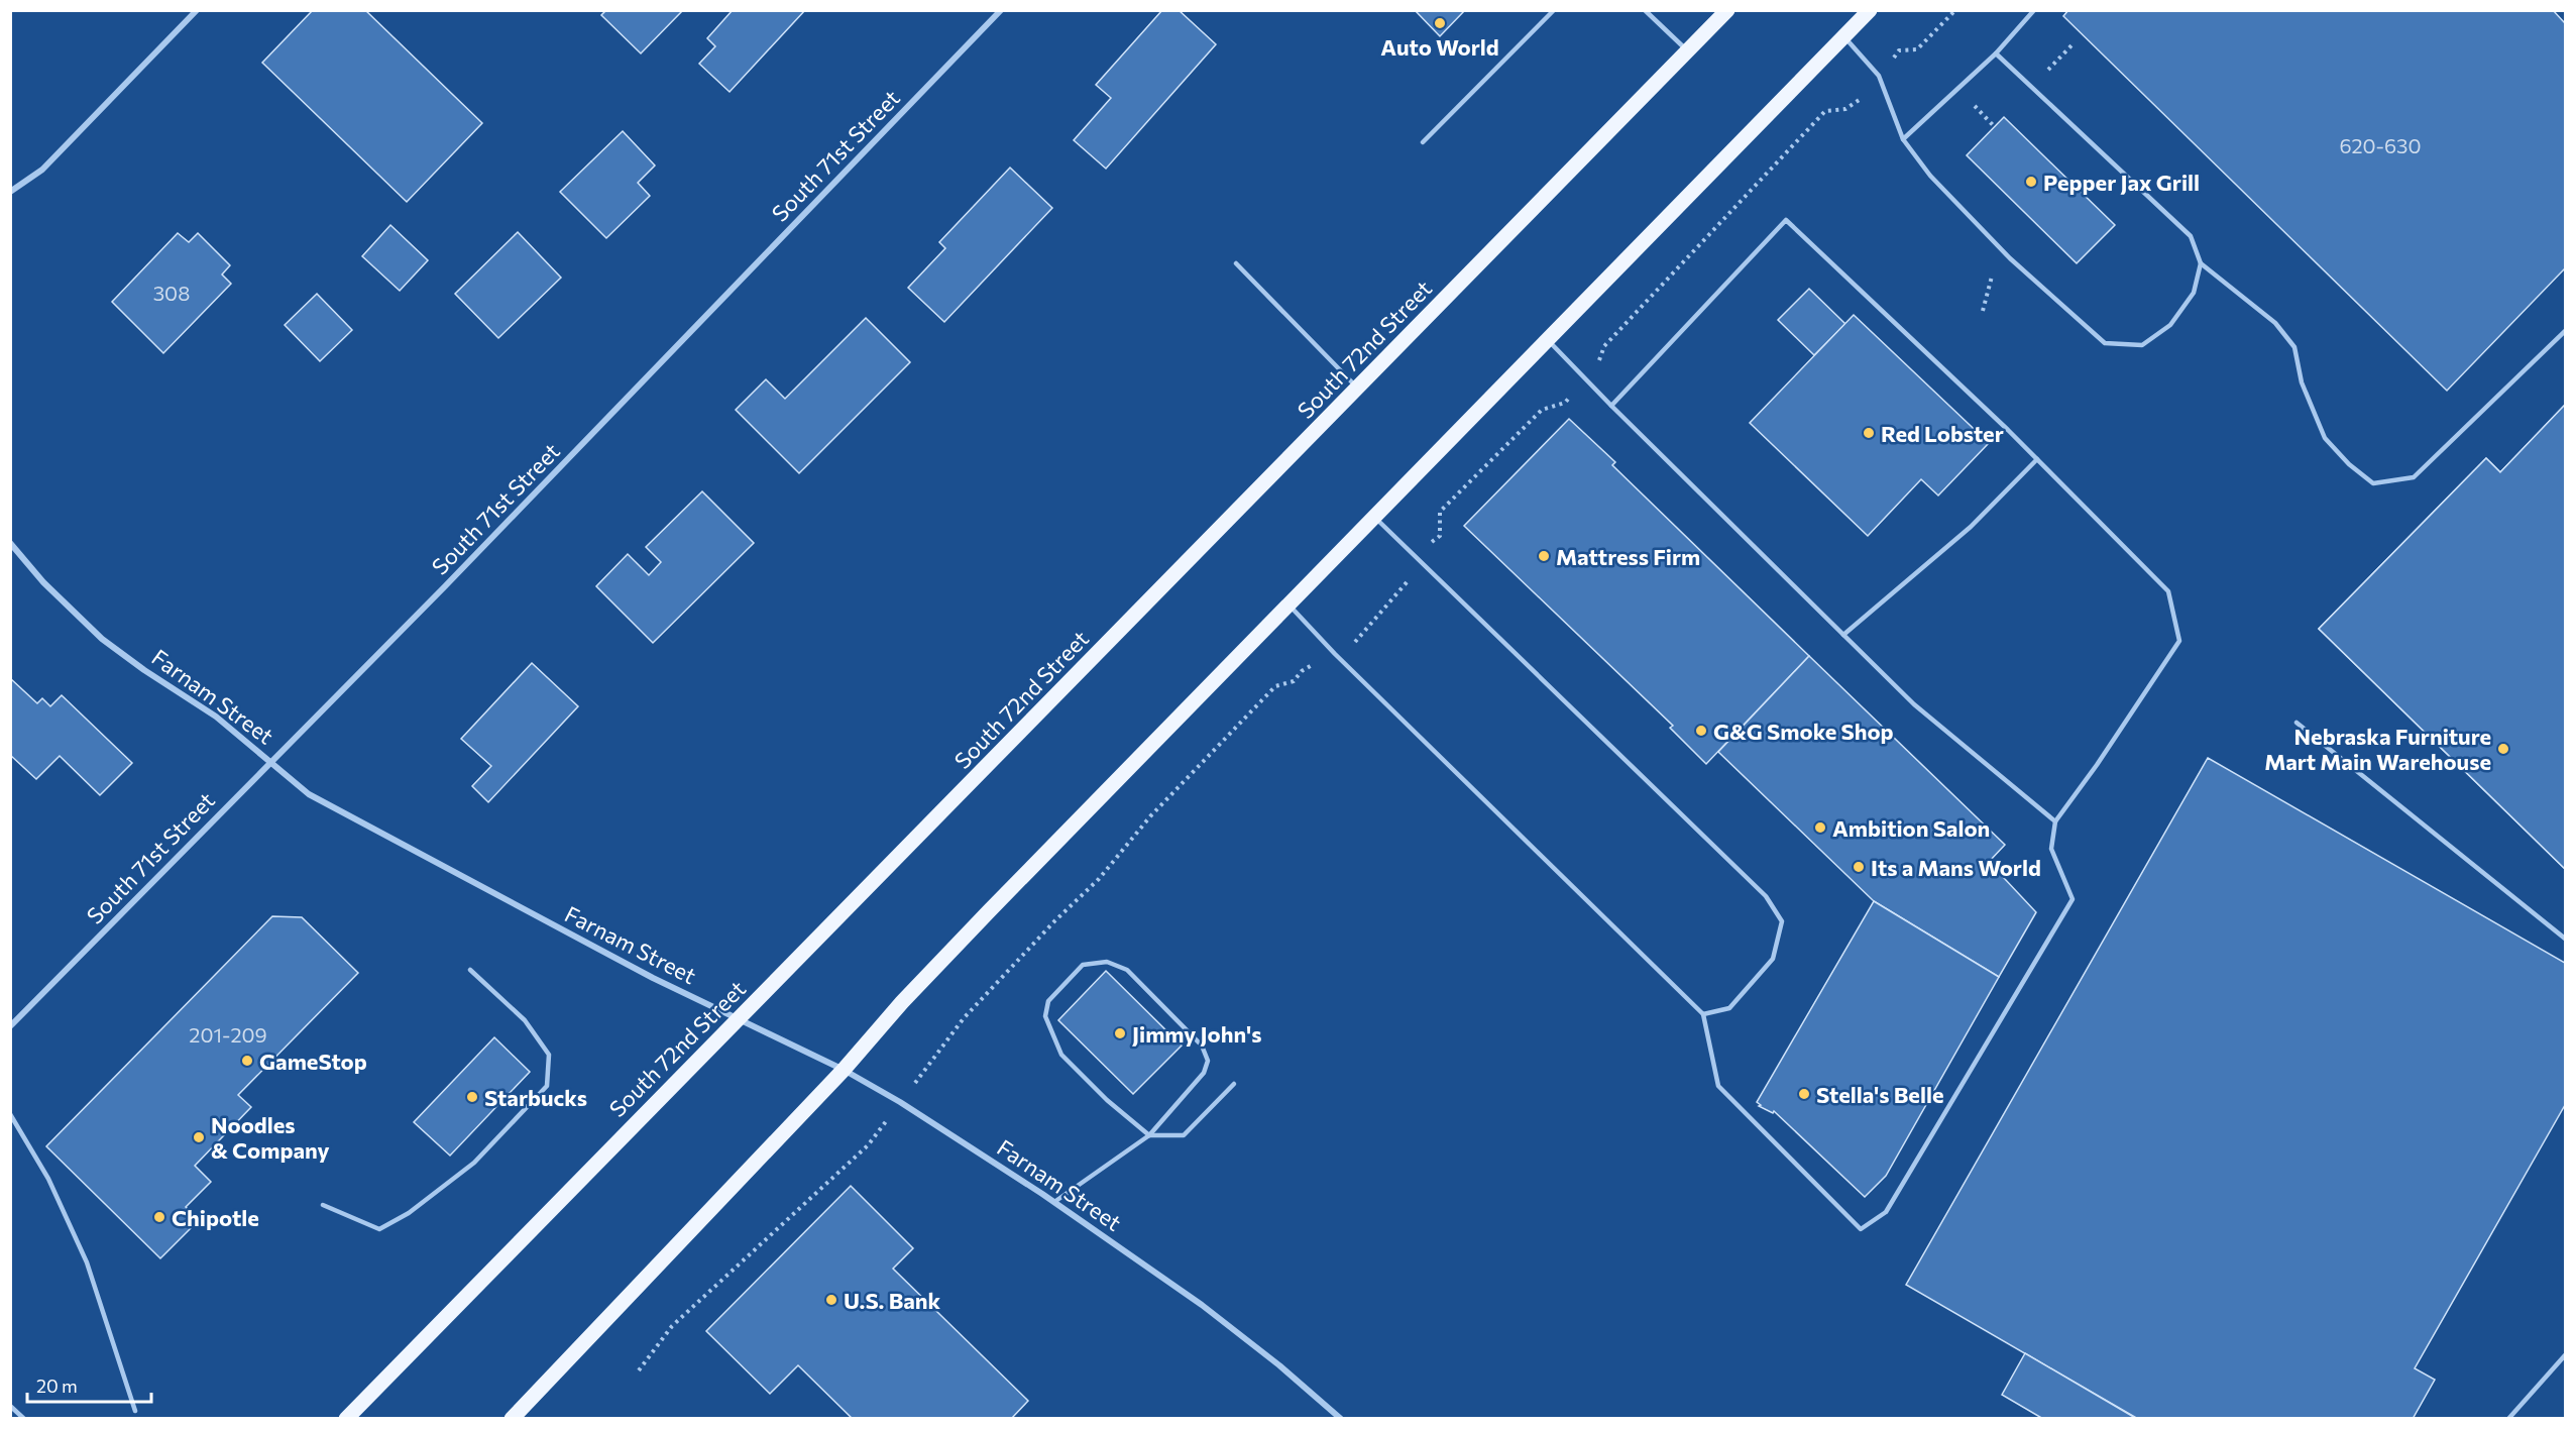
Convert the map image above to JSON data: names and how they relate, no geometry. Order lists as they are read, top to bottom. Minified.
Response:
{"streets":{"main road":["South 72nd Street"],"street":["South 71st Street","Farnam Street"]},"crossings":[["South 71st Street","Farnam Street"],["South 72nd Street","Farnam Street"]],"places":["Auto World","Pepper Jax Grill","Red Lobster","Mattress Firm","G&G Smoke Shop","Nebraska Furniture Mart Main Warehouse","Ambition Salon","Its a Mans World","Jimmy John's","GameStop","Stella's Belle","Starbucks","Noodles & Company","Chipotle","U.S. Bank"],"house_numbers":["620-630","308","201-209"],"scale_bar":"20 m"}
